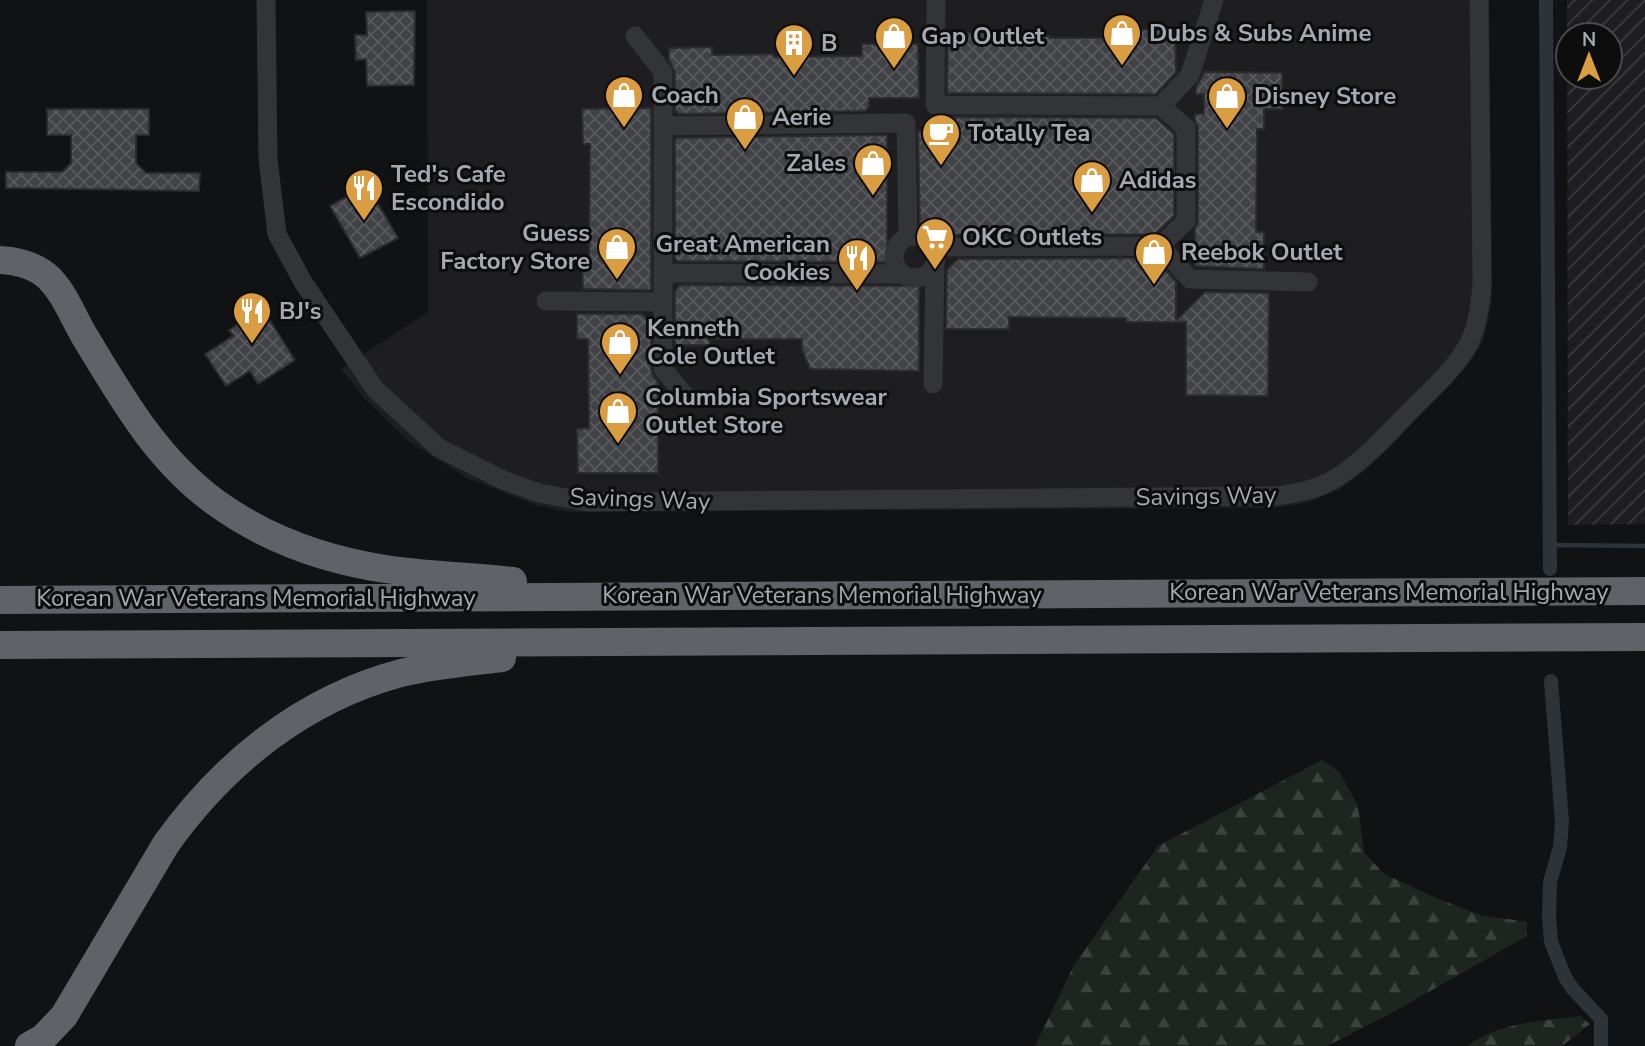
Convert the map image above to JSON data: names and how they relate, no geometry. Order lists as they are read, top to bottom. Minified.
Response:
{"streets":{"highway":["Korean War Veterans Memorial Highway"],"street":["Savings Way"]},"places":{"shop":["Dubs & Subs Anime","Gap Outlet","Coach","Disney Store","Aerie","Zales","Adidas","Guess Factory Store","Reebok Outlet","Kenneth Cole Outlet","Columbia Sportswear Outlet Store"],"building":["B"],"cafe":["Totally Tea"],"restaurant":["Ted's Cafe Escondido","Great American Cookies","BJ's"],"supermarket":["OKC Outlets"]},"north":"top"}
